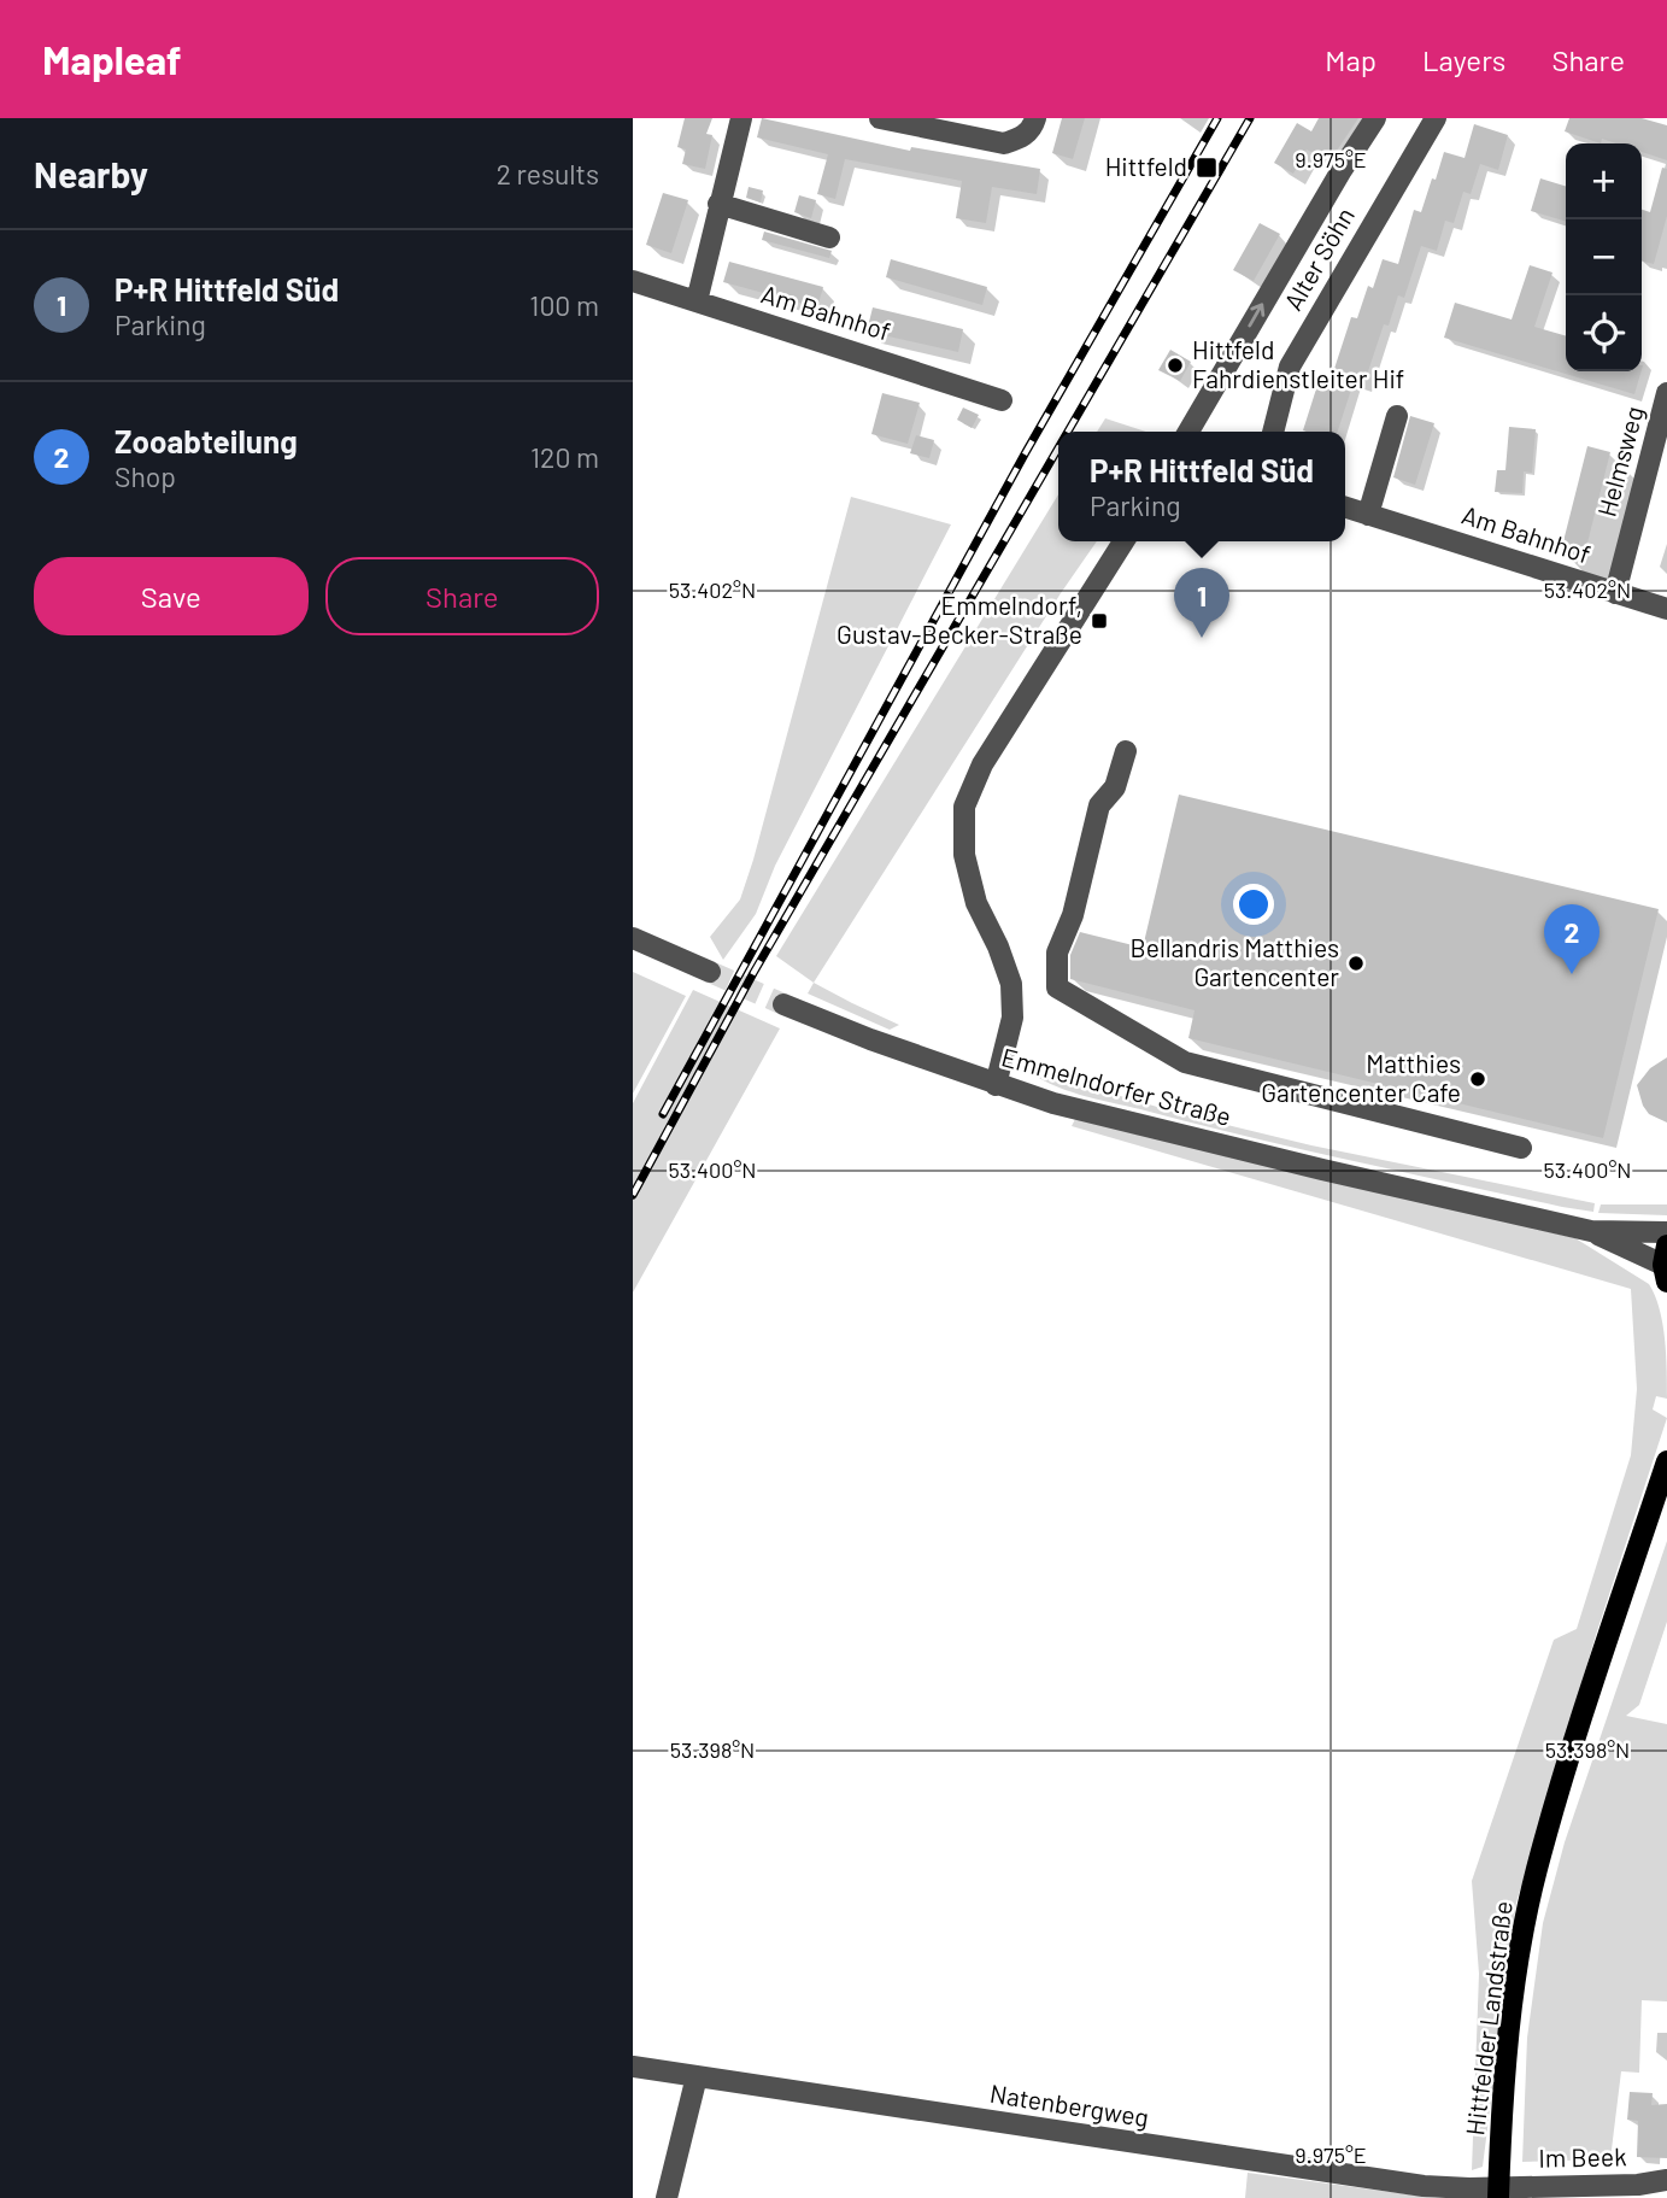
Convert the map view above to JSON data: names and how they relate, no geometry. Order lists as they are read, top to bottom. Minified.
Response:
{"streets":{"main road":["Hittfelder Landstraße"],"street":["Alter Söhn","Am Bahnhof","Helmsweg","Emmelndorfer Straße","Natenbergweg","Im Beek"]},"crossings":[["Am Bahnhof","Helmsweg"],["Hittfelder Landstraße","Natenbergweg"],["Hittfelder Landstraße","Im Beek"],["Natenbergweg","Im Beek"]],"places":{"transit":["Hittfeld","Emmelndorf, Gustav-Becker-Straße"],"other":["Hittfeld Fahrdienstleiter Hif","Bellandris Matthies Gartencenter","Matthies Gartencenter Cafe"]},"page":{"header":"Mapleaf","nav":["Map","Layers","Share"],"heading":["Nearby","2 results"],"map_buttons":["+","−"],"list":[{"mark":"1","name":"P+R Hittfeld Süd","note":"Parking","value":"100 m"},{"mark":"2","name":"Zooabteilung","note":"Shop","value":"120 m"}],"popup":["P+R Hittfeld Süd","Parking"],"buttons":["Save","Share"],"pins":["1","2"]},"coordinates":["9.975°E","53.402°N","53.400°N","53.398°N"]}
